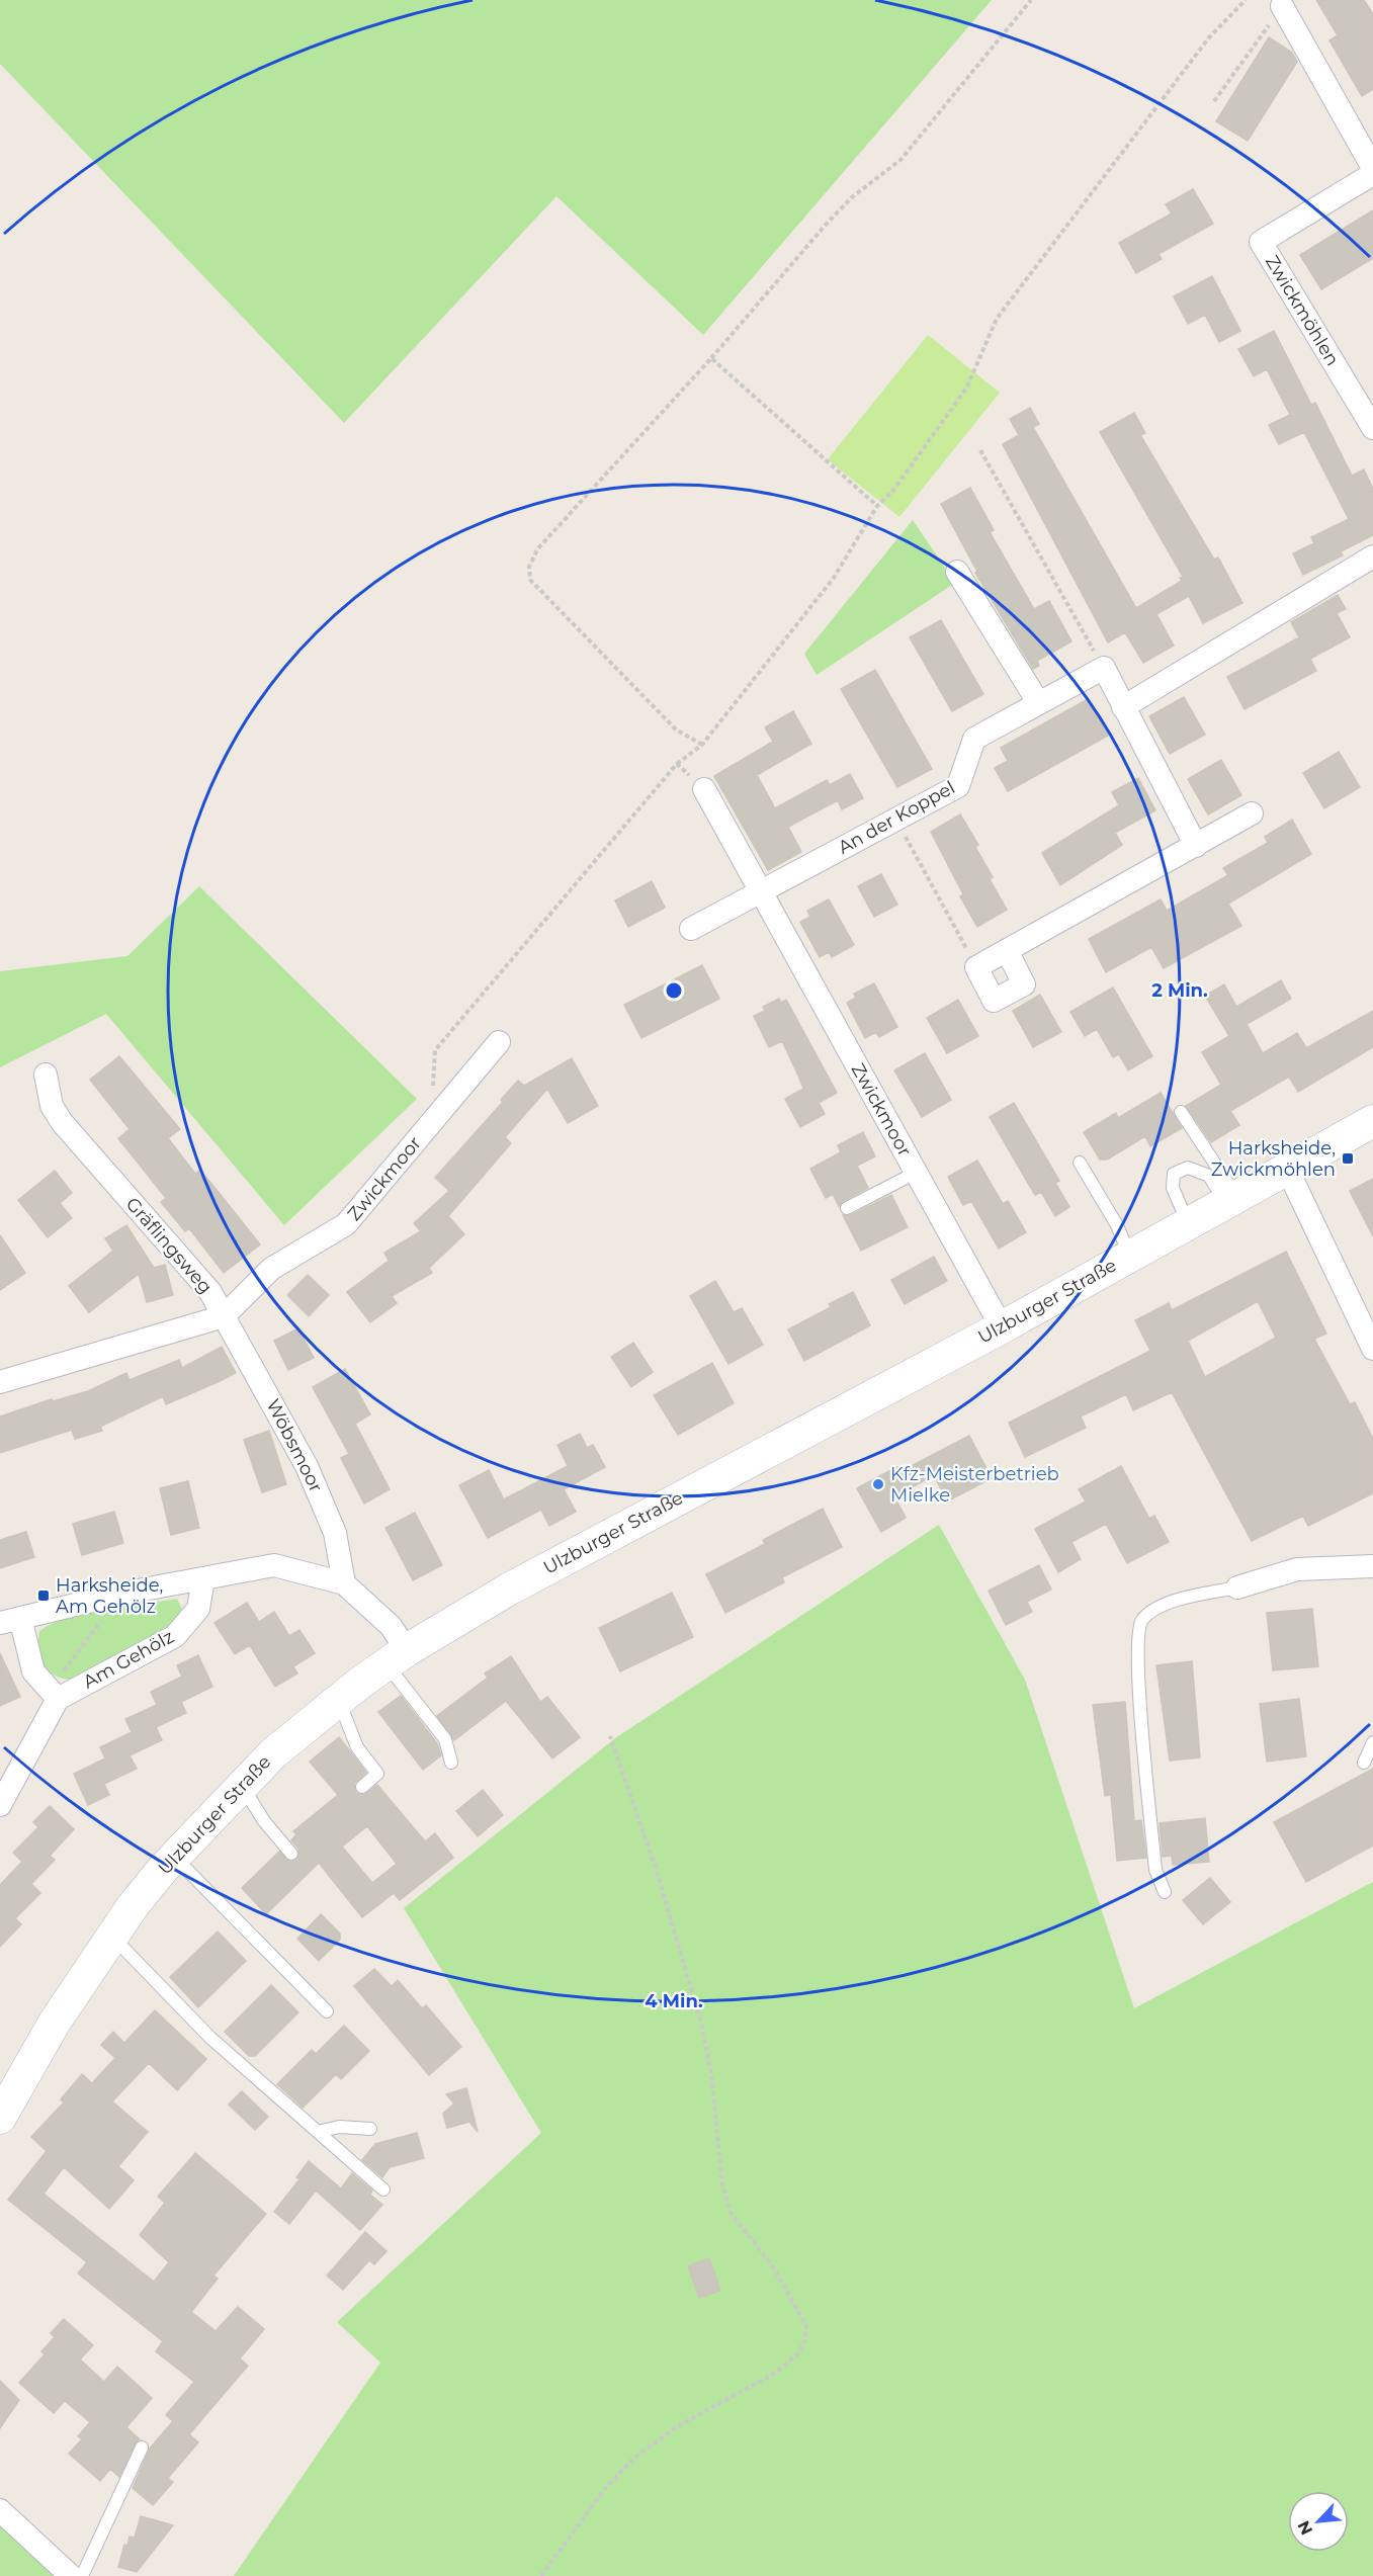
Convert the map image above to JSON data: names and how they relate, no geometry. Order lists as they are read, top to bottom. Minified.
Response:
{"streets":{"main road":["Ulzburger Straße"],"street":["Zwickmöhlen","An der Koppel","Zwickmoor","Gräflingsweg","Wöbsmoor","Am Gehölz"]},"crossings":[["An der Koppel","Zwickmoor"],["Zwickmoor","Gräflingsweg"],["Zwickmoor","Ulzburger Straße"],["Zwickmoor","Wöbsmoor"],["Gräflingsweg","Wöbsmoor"]],"places":{"transit":["Harksheide, Zwickmöhlen","Harksheide, Am Gehölz"],"other":["Kfz-Meisterbetrieb Mielke"]},"north":"bottom left","rings":["2 Min.","4 Min."]}
